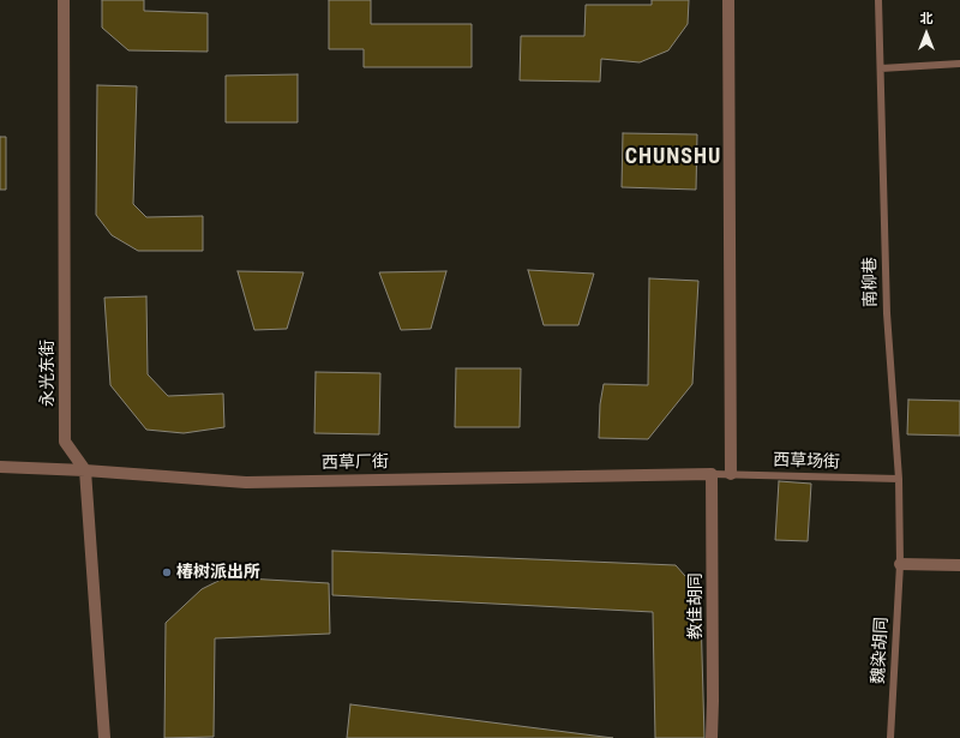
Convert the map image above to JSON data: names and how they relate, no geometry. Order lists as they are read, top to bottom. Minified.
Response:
{"streets":{"street":["永光东街","西草厂街","教佳胡同"],"lane":["南柳巷","西草场街","魏染胡同"]},"crossings":[["南柳巷","西草场街"],["南柳巷","魏染胡同"],["永光东街","西草厂街"],["西草场街","西草厂街"],["西草场街","教佳胡同"],["西草厂街","教佳胡同"]],"districts":["CHUNSHU"],"places":["椿树派出所"],"north":"top"}
